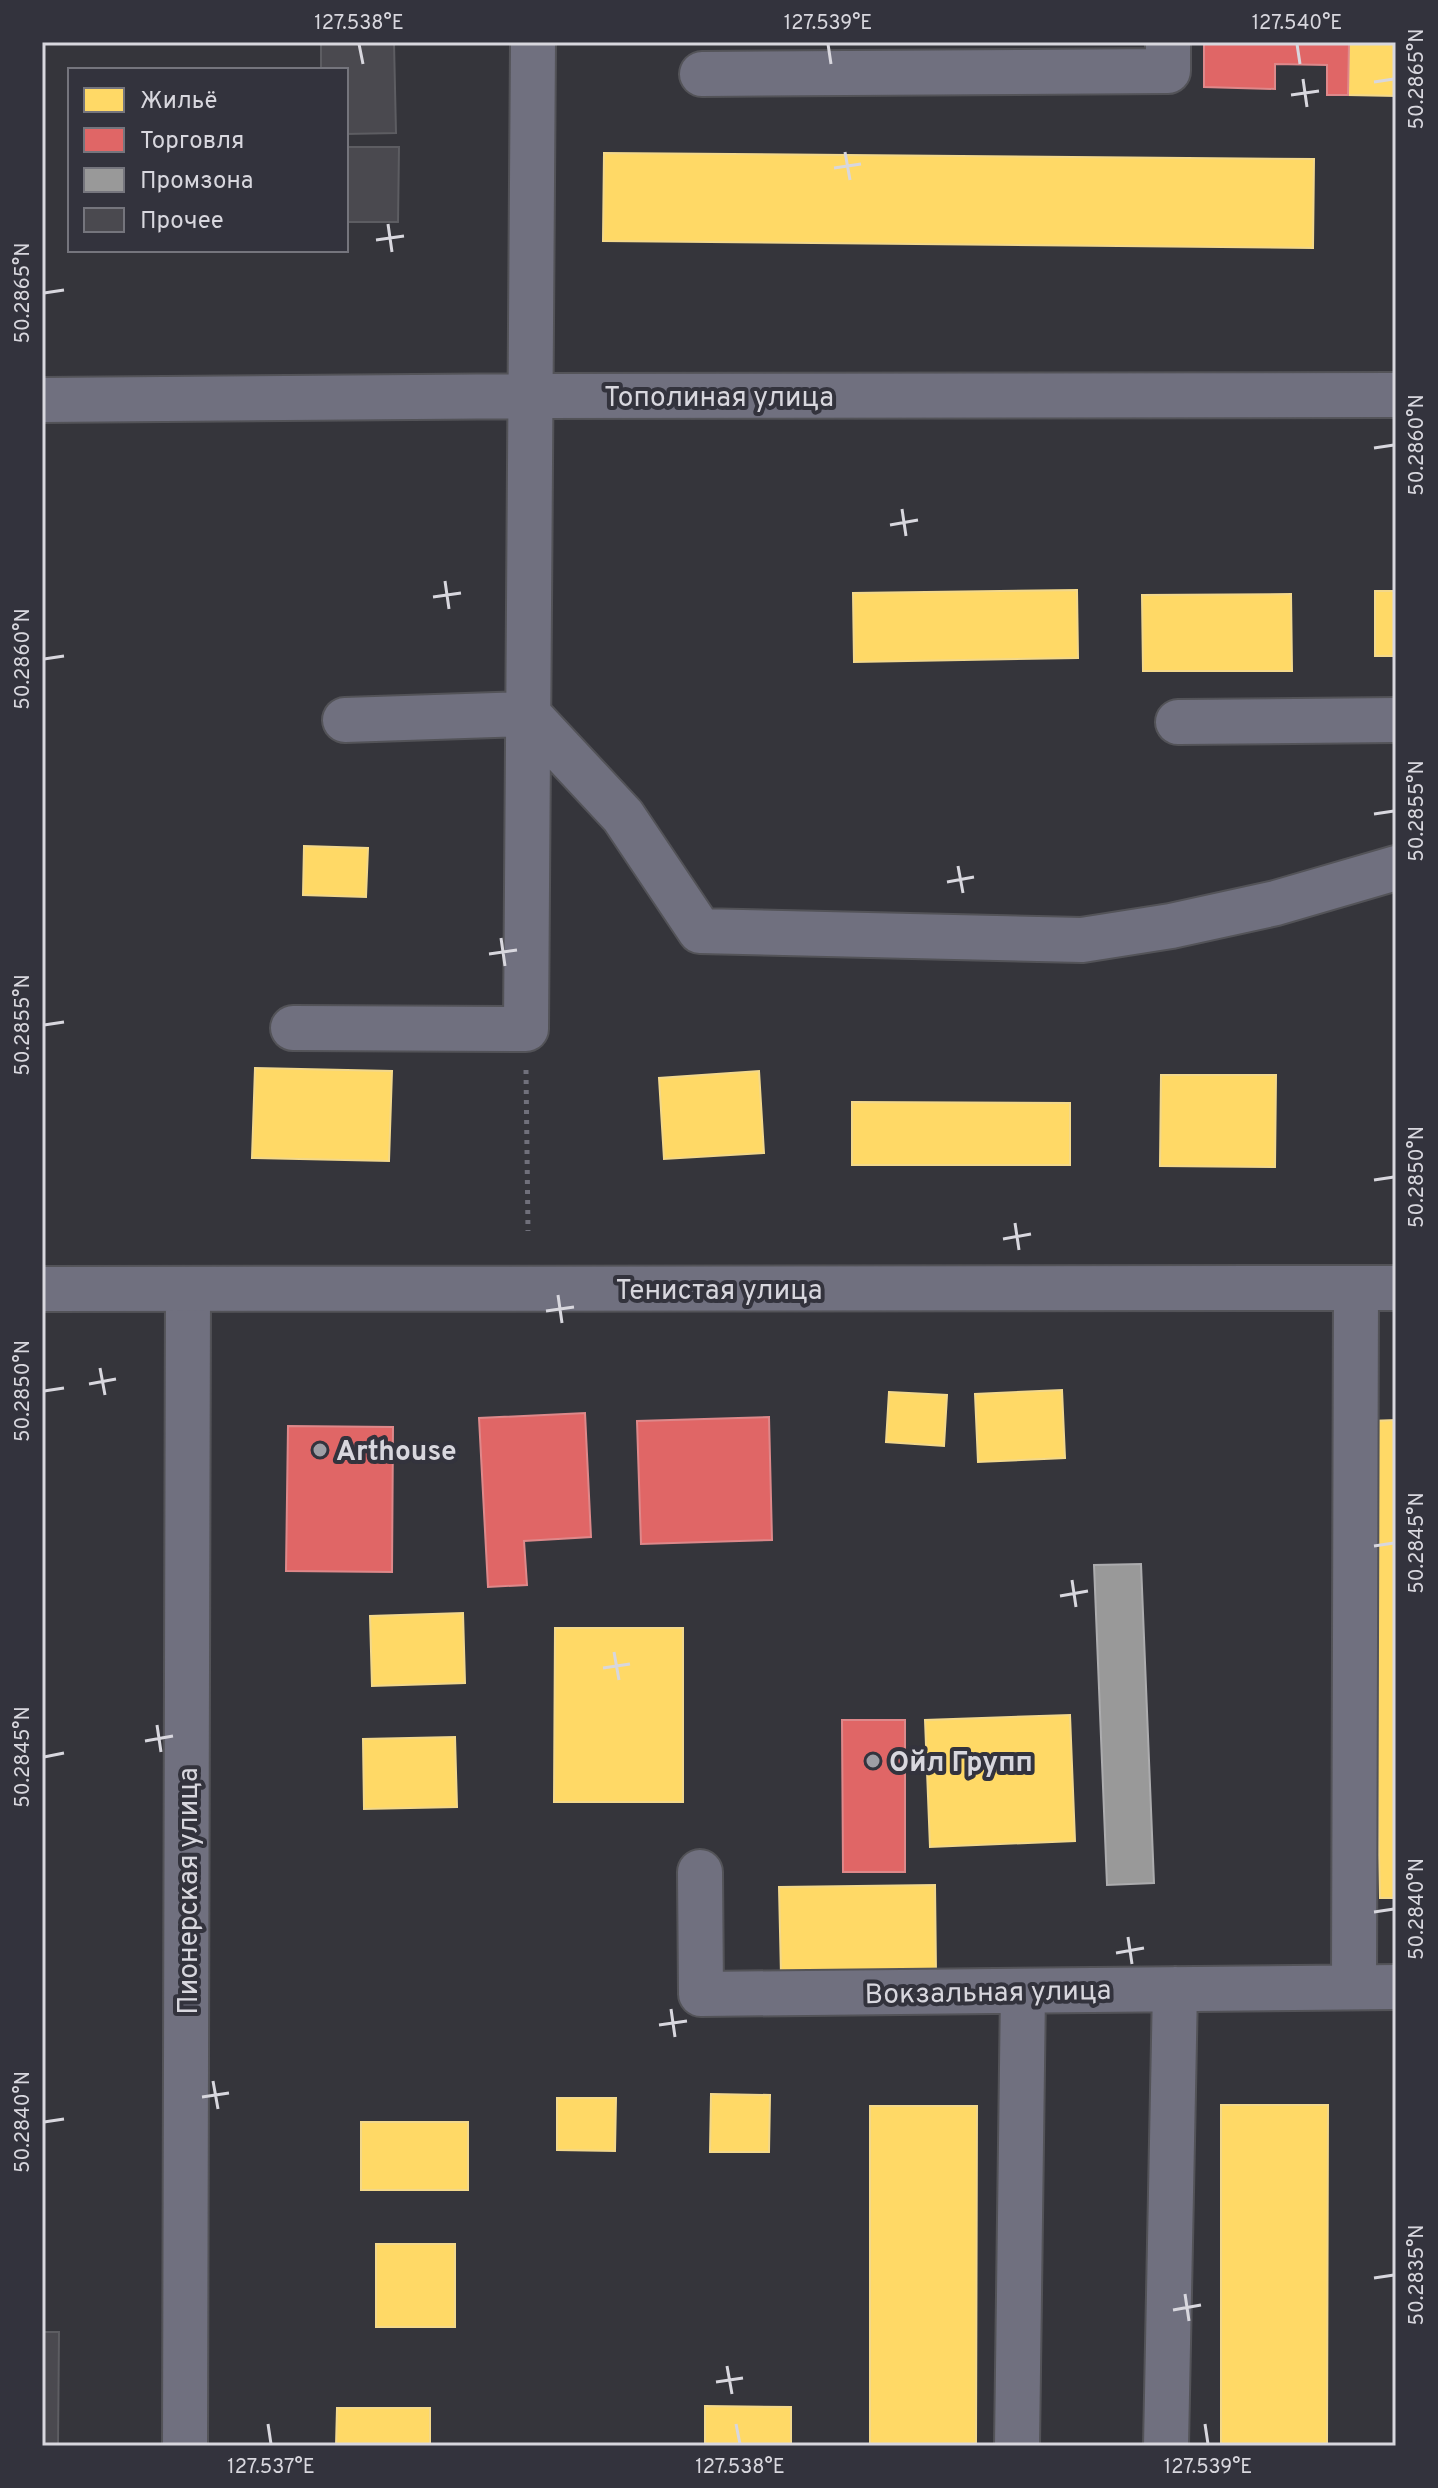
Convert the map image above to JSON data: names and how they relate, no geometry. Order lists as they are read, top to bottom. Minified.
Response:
{"streets":{"street":["Тополиная улица","Тенистая улица","Пионерская улица","Вокзальная улица"]},"crossings":[["Тенистая улица","Пионерская улица"]],"places":["Arthouse","Ойл Групп"],"legend":["Жильё","Торговля","Промзона","Прочее"],"coordinates":["127.538°E","127.539°E","127.540°E","50.2865°N","50.2860°N","50.2855°N","50.2850°N","50.2845°N","50.2840°N","50.2835°N","127.537°E"]}
